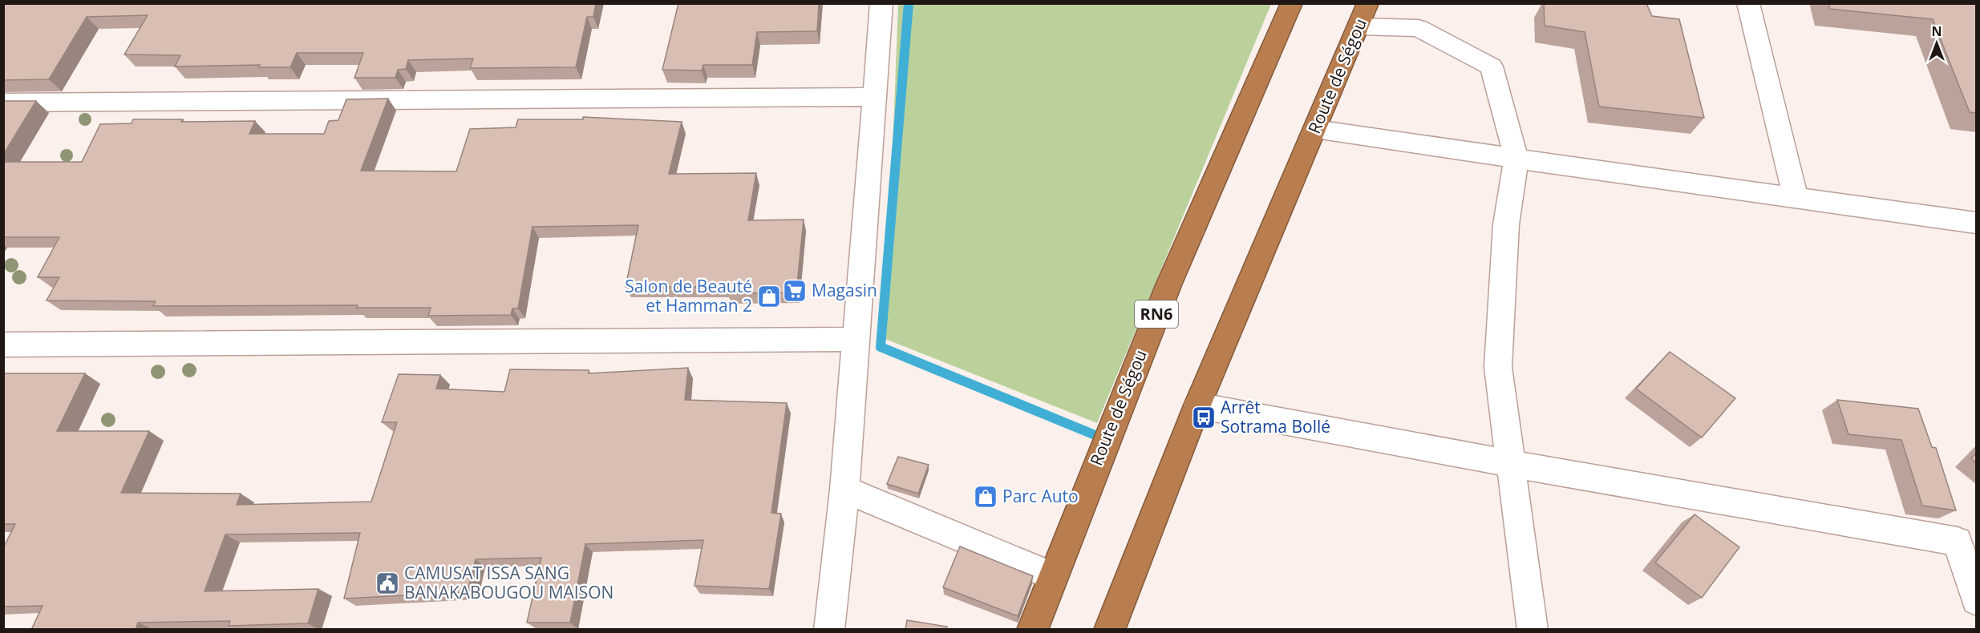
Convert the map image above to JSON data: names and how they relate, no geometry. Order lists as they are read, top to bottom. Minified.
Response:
{"streets":{"highway":["Route de Ségou","RN6"]},"places":{"supermarket":["Magasin"],"shop":["Salon de Beauté et Hamman 2","Parc Auto"],"bus stop":["Arrêt Sotrama Bollé"],"public building":["CAMUSAT ISSA SANG BANAKABOUGOU MAISON"]},"north":"top"}
